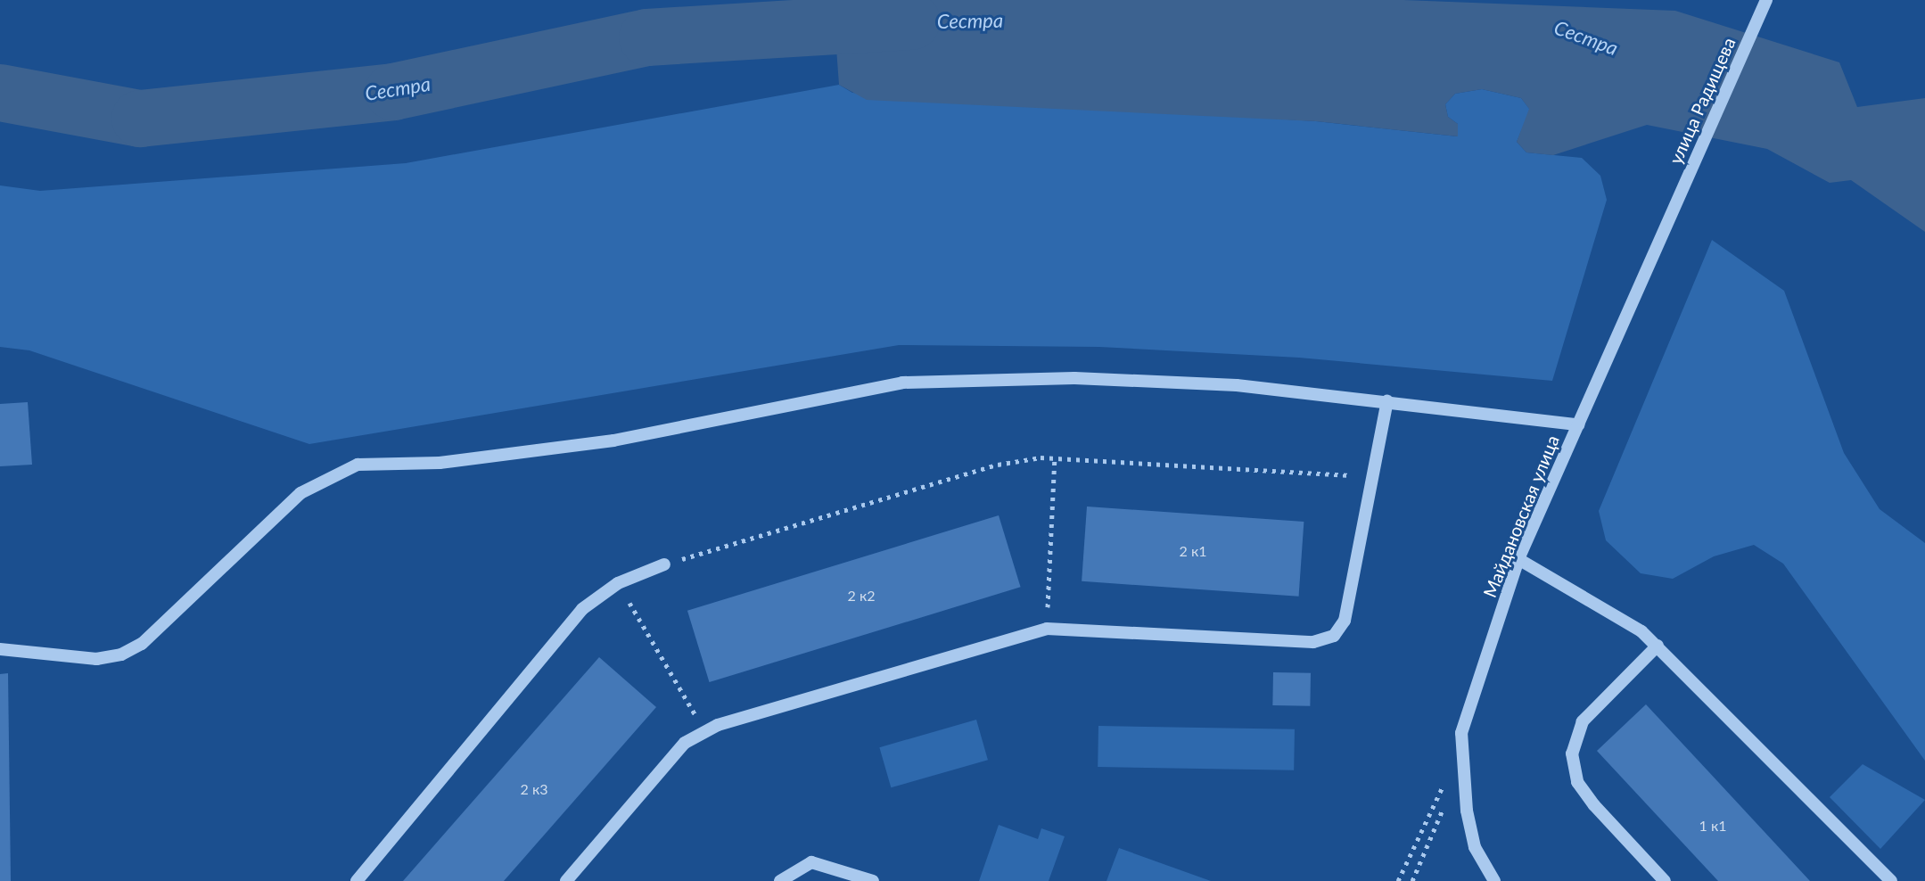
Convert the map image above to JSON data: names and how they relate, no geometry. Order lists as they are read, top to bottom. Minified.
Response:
{"streets":{"street":["улица Радищева","Майдановская улица"]},"crossings":[["улица Радищева","Майдановская улица"]],"water":["Сестра"],"house_numbers":["2 к1","2 к2","2 к3","1 к1"]}
